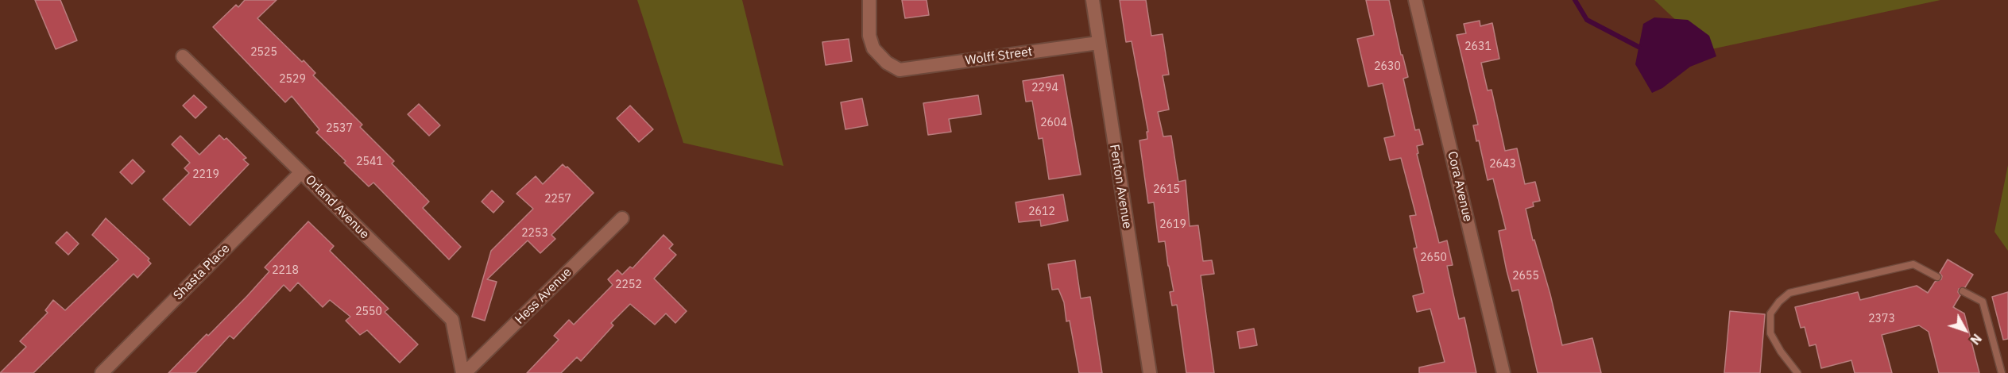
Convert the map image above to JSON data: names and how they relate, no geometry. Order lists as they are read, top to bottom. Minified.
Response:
{"streets":{"street":["Wolff Street","Fenton Avenue","Cora Avenue","Orland Avenue","Shasta Place","Hess Avenue"]},"crossings":[["Wolff Street","Fenton Avenue"],["Orland Avenue","Shasta Place"],["Orland Avenue","Hess Avenue"]],"house_numbers":["2631","2525","2630","2529","2294","2604","2537","2541","2643","2219","2615","2257","2612","2619","2253","2650","2218","2655","2252","2550","2373"],"north":"bottom right"}
